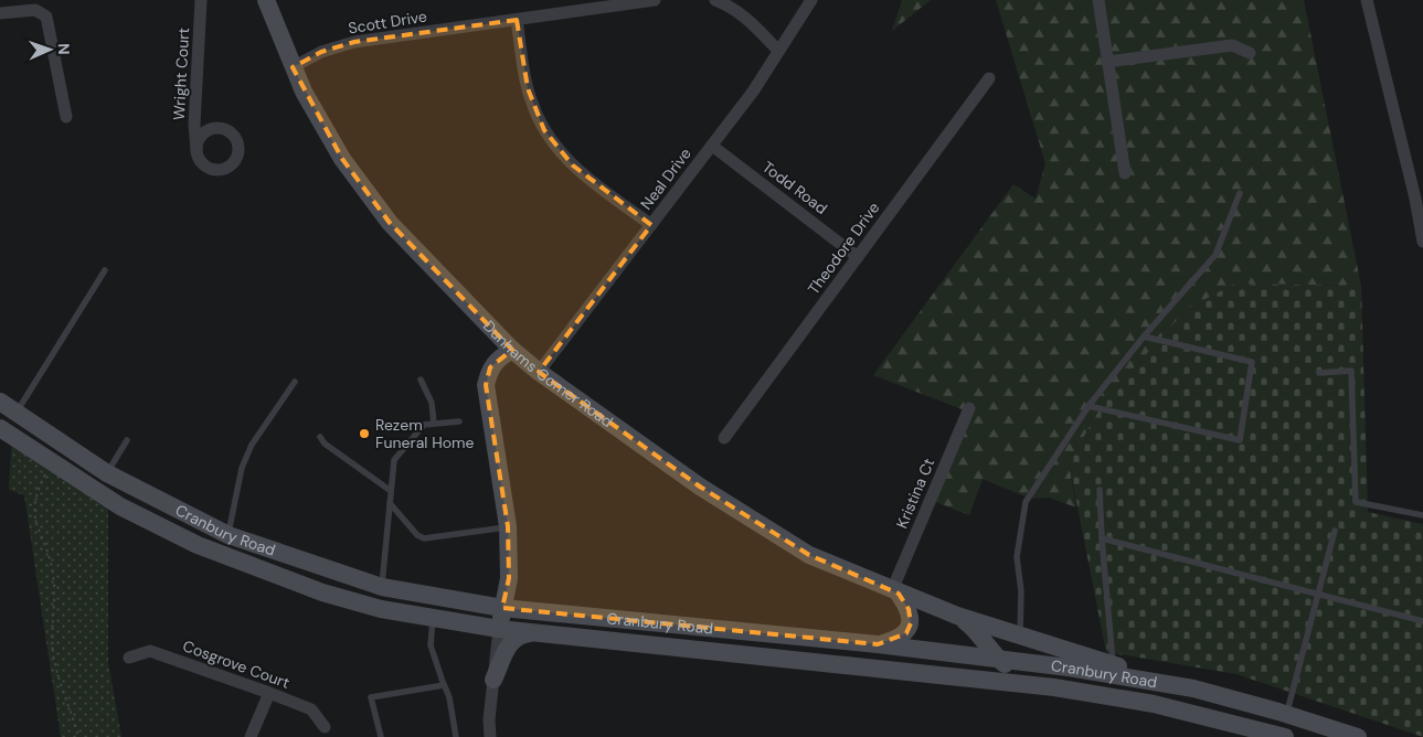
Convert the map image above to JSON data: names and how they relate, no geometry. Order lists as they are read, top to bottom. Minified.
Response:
{"streets":{"main road":["Dunhams Corner Road","Cranbury Road"],"street":["Scott Drive","Wright Court","Neal Drive","Todd Road","Theodore Drive","Kristina Ct","Cosgrove Court"]},"crossings":[["Scott Drive","Dunhams Corner Road"],["Neal Drive","Todd Road"],["Neal Drive","Dunhams Corner Road"],["Todd Road","Theodore Drive"],["Dunhams Corner Road","Kristina Ct"]],"places":["Rezem Funeral Home"],"north":"right"}
